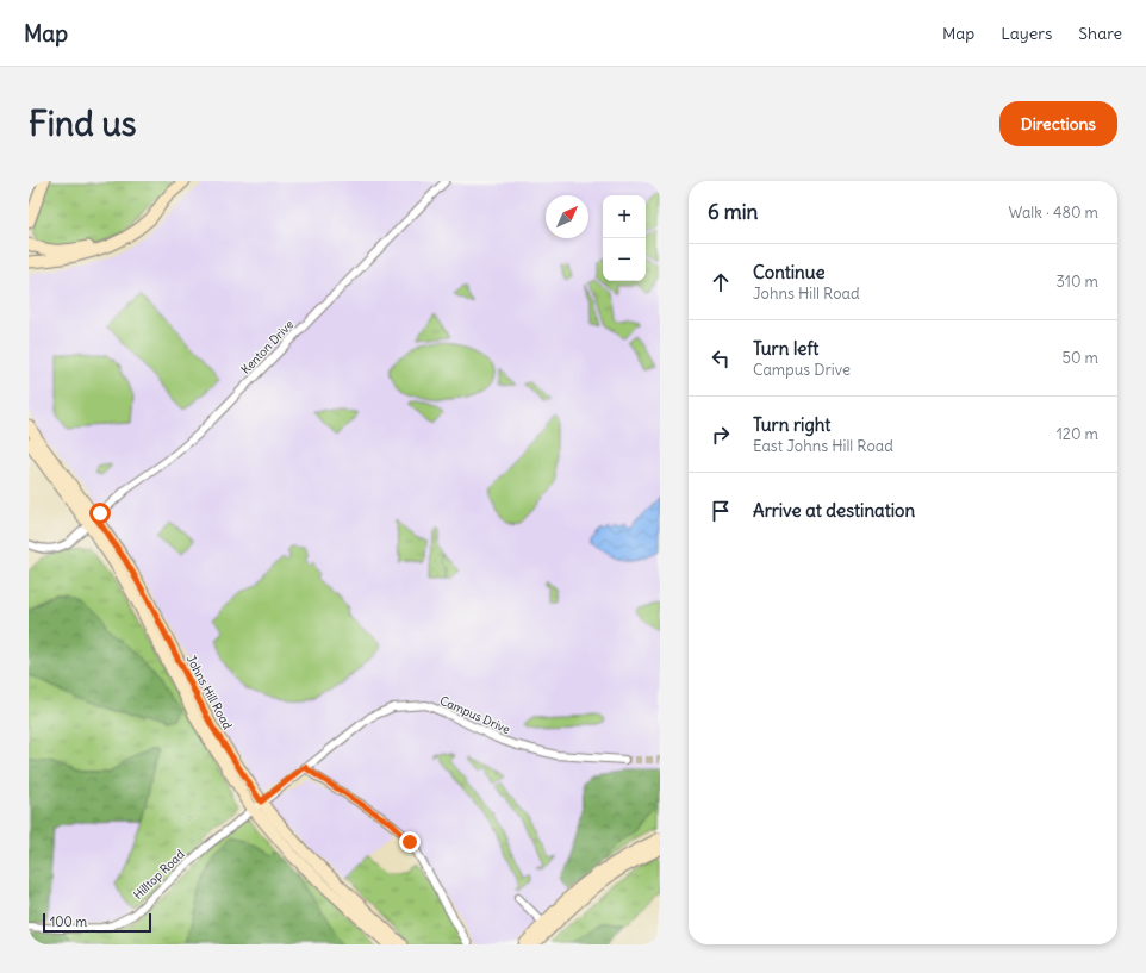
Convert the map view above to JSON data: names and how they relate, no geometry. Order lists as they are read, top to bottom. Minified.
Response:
{"streets":{"main road":["Johns Hill Road"],"street":["Kenton Drive","Campus Drive","Hilltop Road"]},"crossings":[["Kenton Drive","Johns Hill Road"],["Johns Hill Road","Campus Drive"],["Johns Hill Road","Hilltop Road"],["Campus Drive","Hilltop Road"]],"scale_bar":"100 m","north":"top right","page":{"header":"Map","nav":["Map","Layers","Share"],"buttons":"Directions","title":"Find us","heading":["6 min","Walk · 480 m"],"map_buttons":["+","−"],"list":[["Continue","Johns Hill Road","310 m"],["Turn left","Campus Drive","50 m"],["Turn right","East Johns Hill Road","120 m"],"Arrive at destination"],"scale":"100 m"}}
